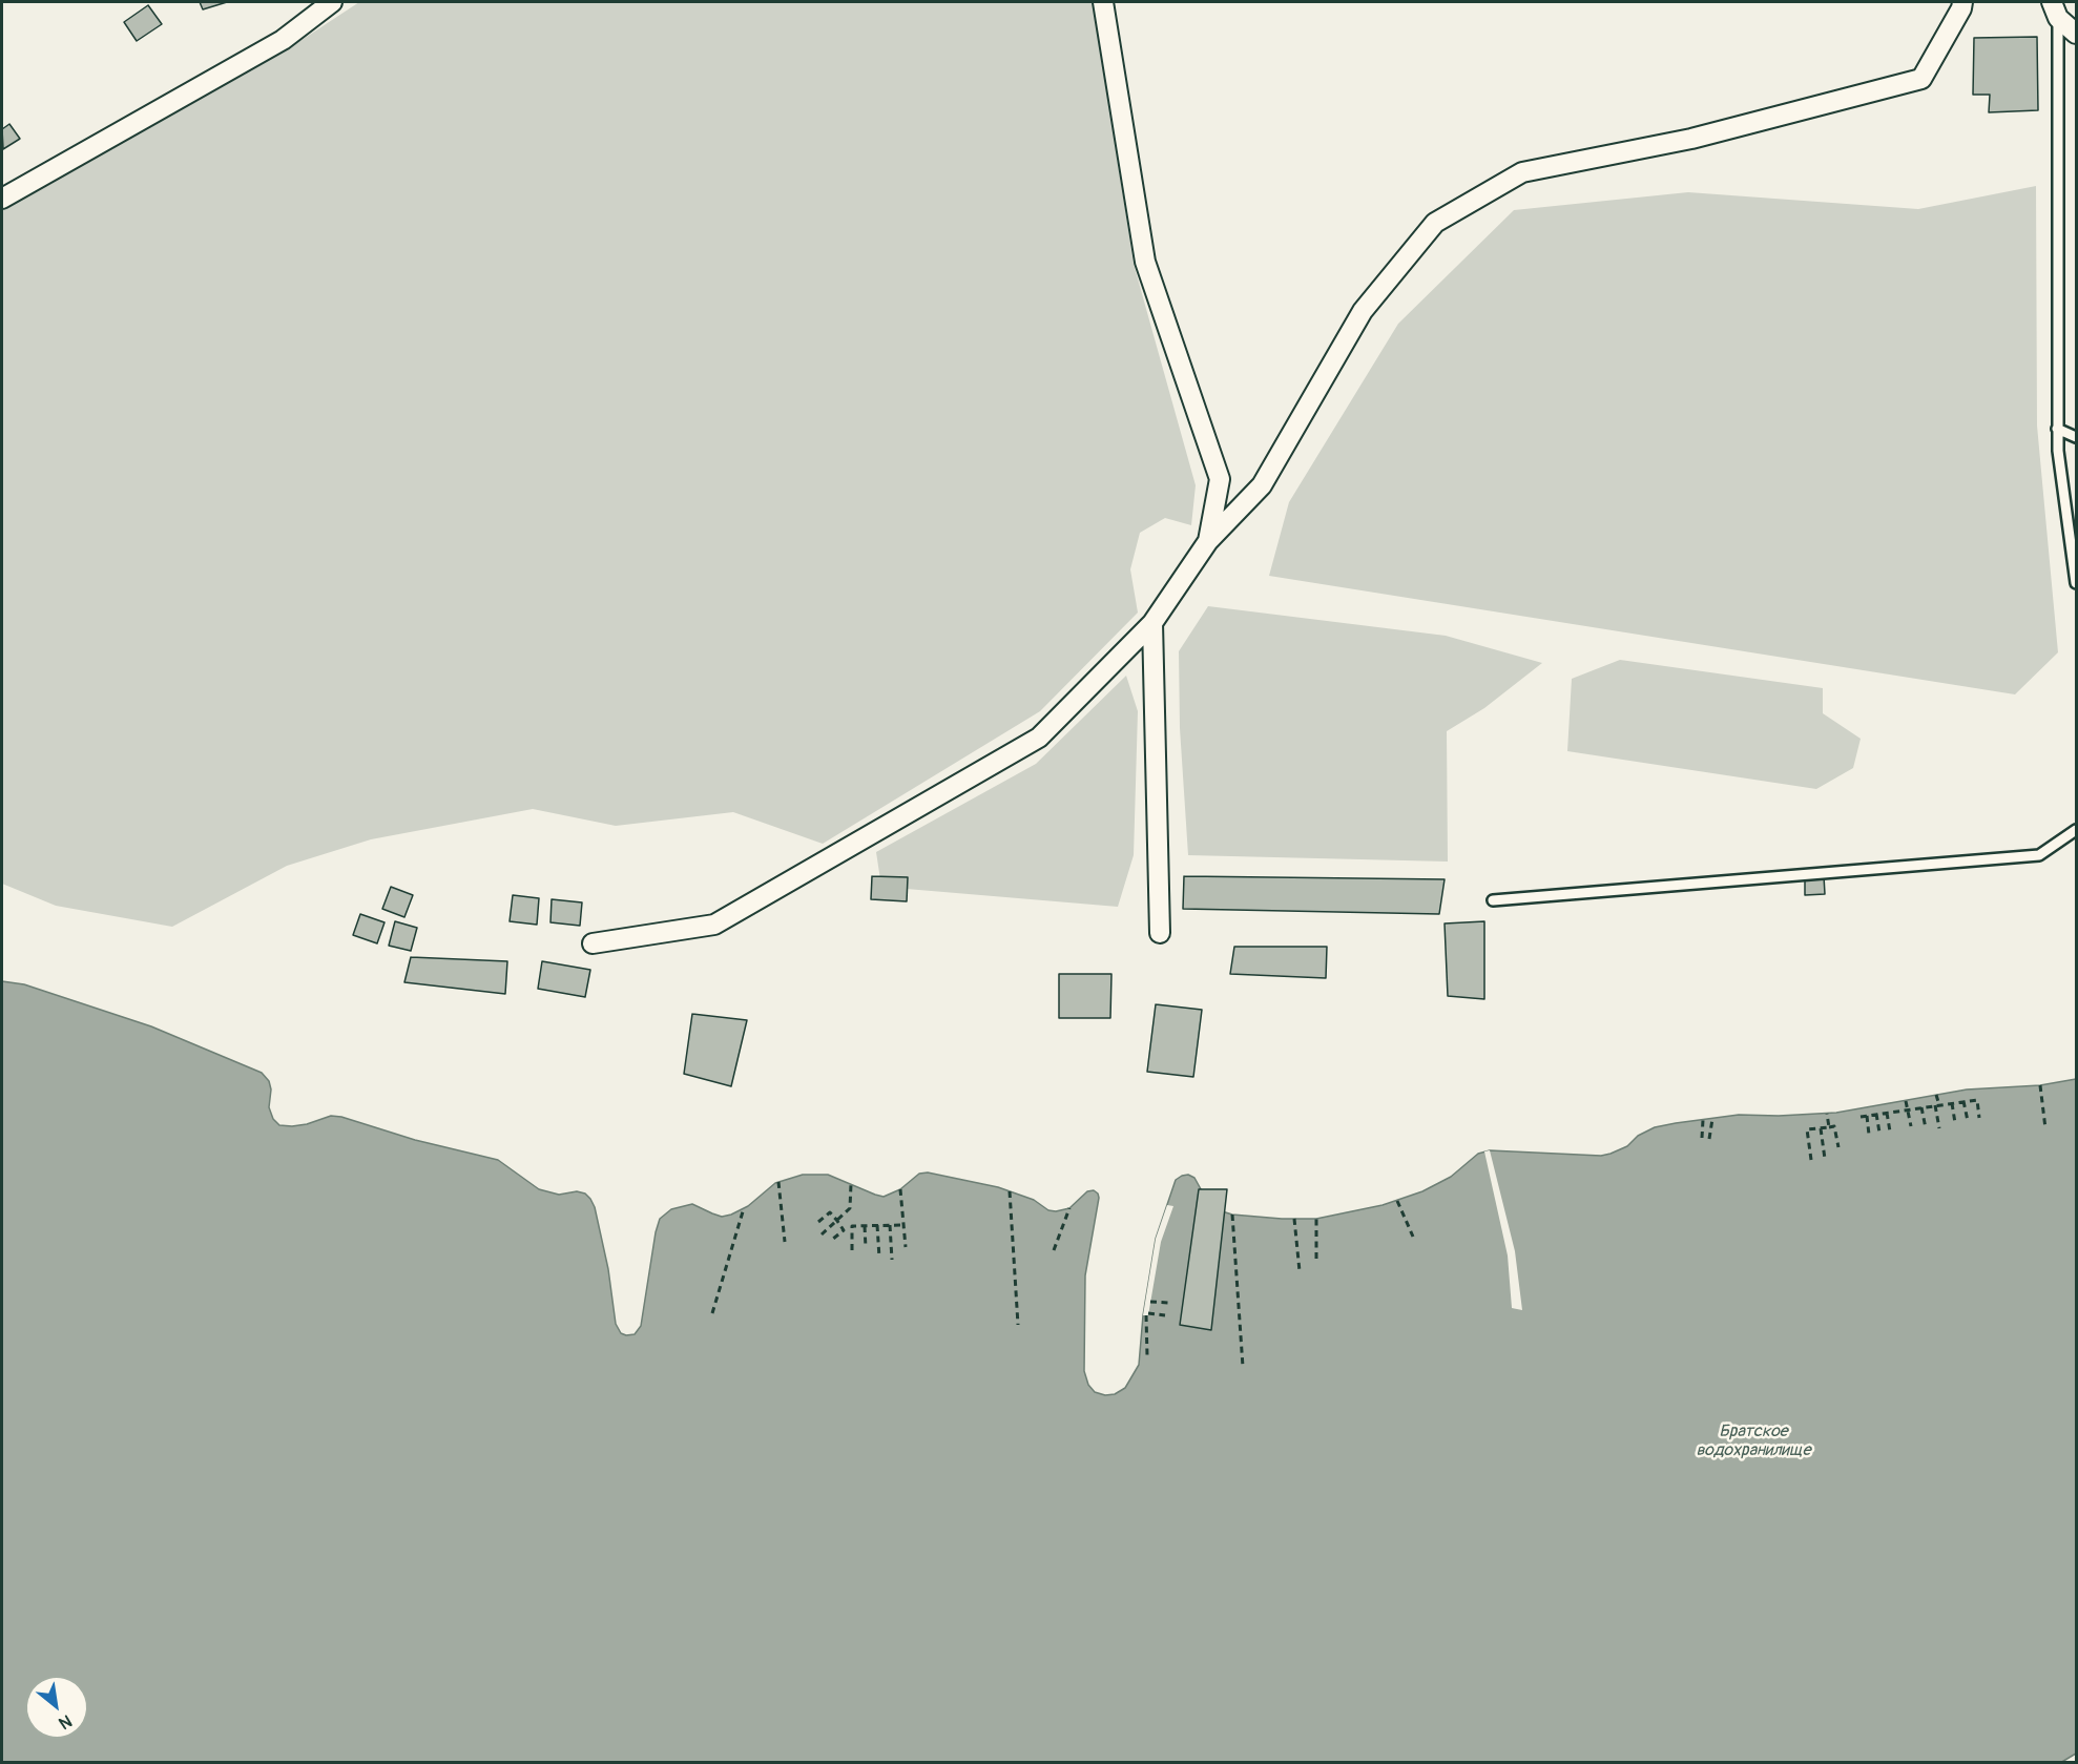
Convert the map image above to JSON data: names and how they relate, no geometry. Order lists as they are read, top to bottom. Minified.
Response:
{"water":["Братское водохранилище"],"north":"bottom right"}
